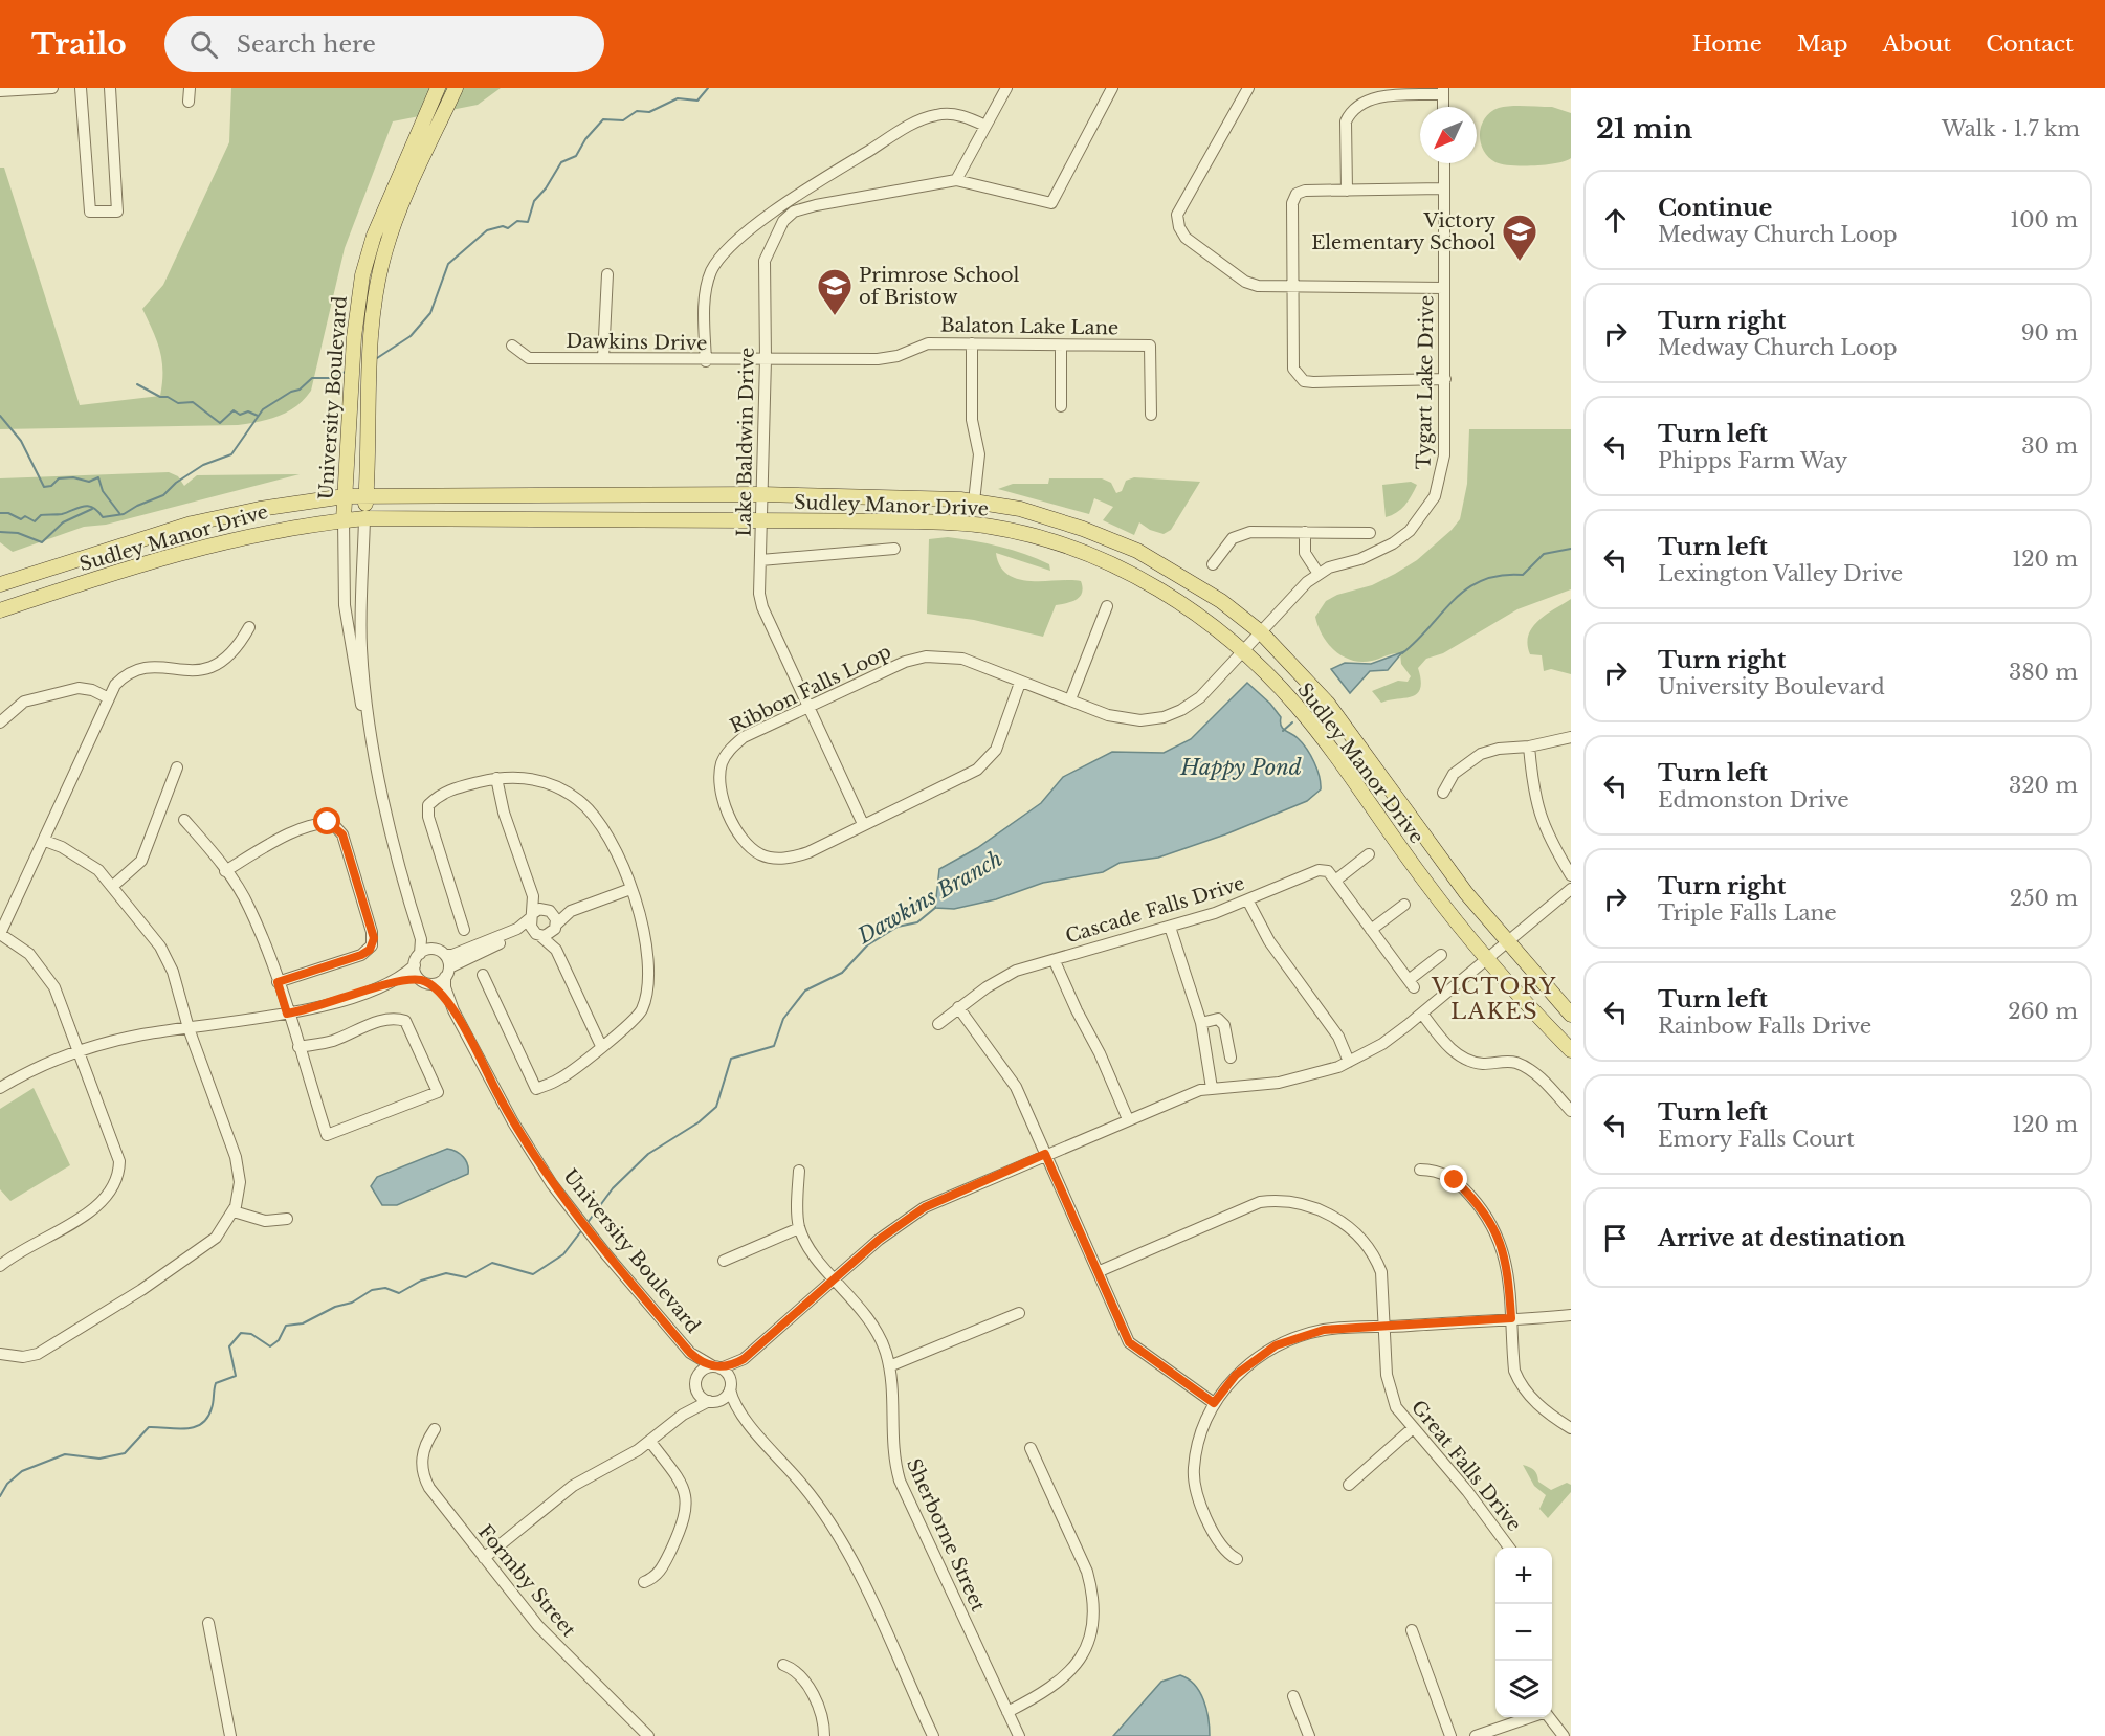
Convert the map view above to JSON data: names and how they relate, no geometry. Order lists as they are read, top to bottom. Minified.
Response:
{"streets":{"main road":["University Boulevard","Sudley Manor Drive"],"street":["Balaton Lake Lane","Dawkins Drive","Tygart Lake Drive","Lake Baldwin Drive","Ribbon Falls Loop","Cascade Falls Drive","Great Falls Drive","Sherborne Street","Formby Street"]},"crossings":[["Balaton Lake Lane","Dawkins Drive"],["Balaton Lake Lane","Lake Baldwin Drive"],["Dawkins Drive","Lake Baldwin Drive"],["Tygart Lake Drive","Sudley Manor Drive"],["Tygart Lake Drive","Ribbon Falls Loop"],["University Boulevard","Sudley Manor Drive"],["Lake Baldwin Drive","Sudley Manor Drive"],["Lake Baldwin Drive","Ribbon Falls Loop"],["Sudley Manor Drive","Ribbon Falls Loop"]],"districts":["VICTORY LAKES"],"water":["Happy Pond","Dawkins Branch"],"places":{"school or university":["Victory Elementary School","Primrose School of Bristow"]},"north":"bottom left","page":{"header":"Trailo","search":"Search here","nav":["Home","Map","About","Contact"],"heading":["21 min","Walk · 1.7 km"],"list":[["Continue","Medway Church Loop","100 m"],["Turn right","Medway Church Loop","90 m"],["Turn left","Phipps Farm Way","30 m"],["Turn left","Lexington Valley Drive","120 m"],["Turn right","University Boulevard","380 m"],["Turn left","Edmonston Drive","320 m"],["Turn right","Triple Falls Lane","250 m"],["Turn left","Rainbow Falls Drive","260 m"],["Turn left","Emory Falls Court","120 m"],"Arrive at destination"],"map_buttons":["+","−"]}}
